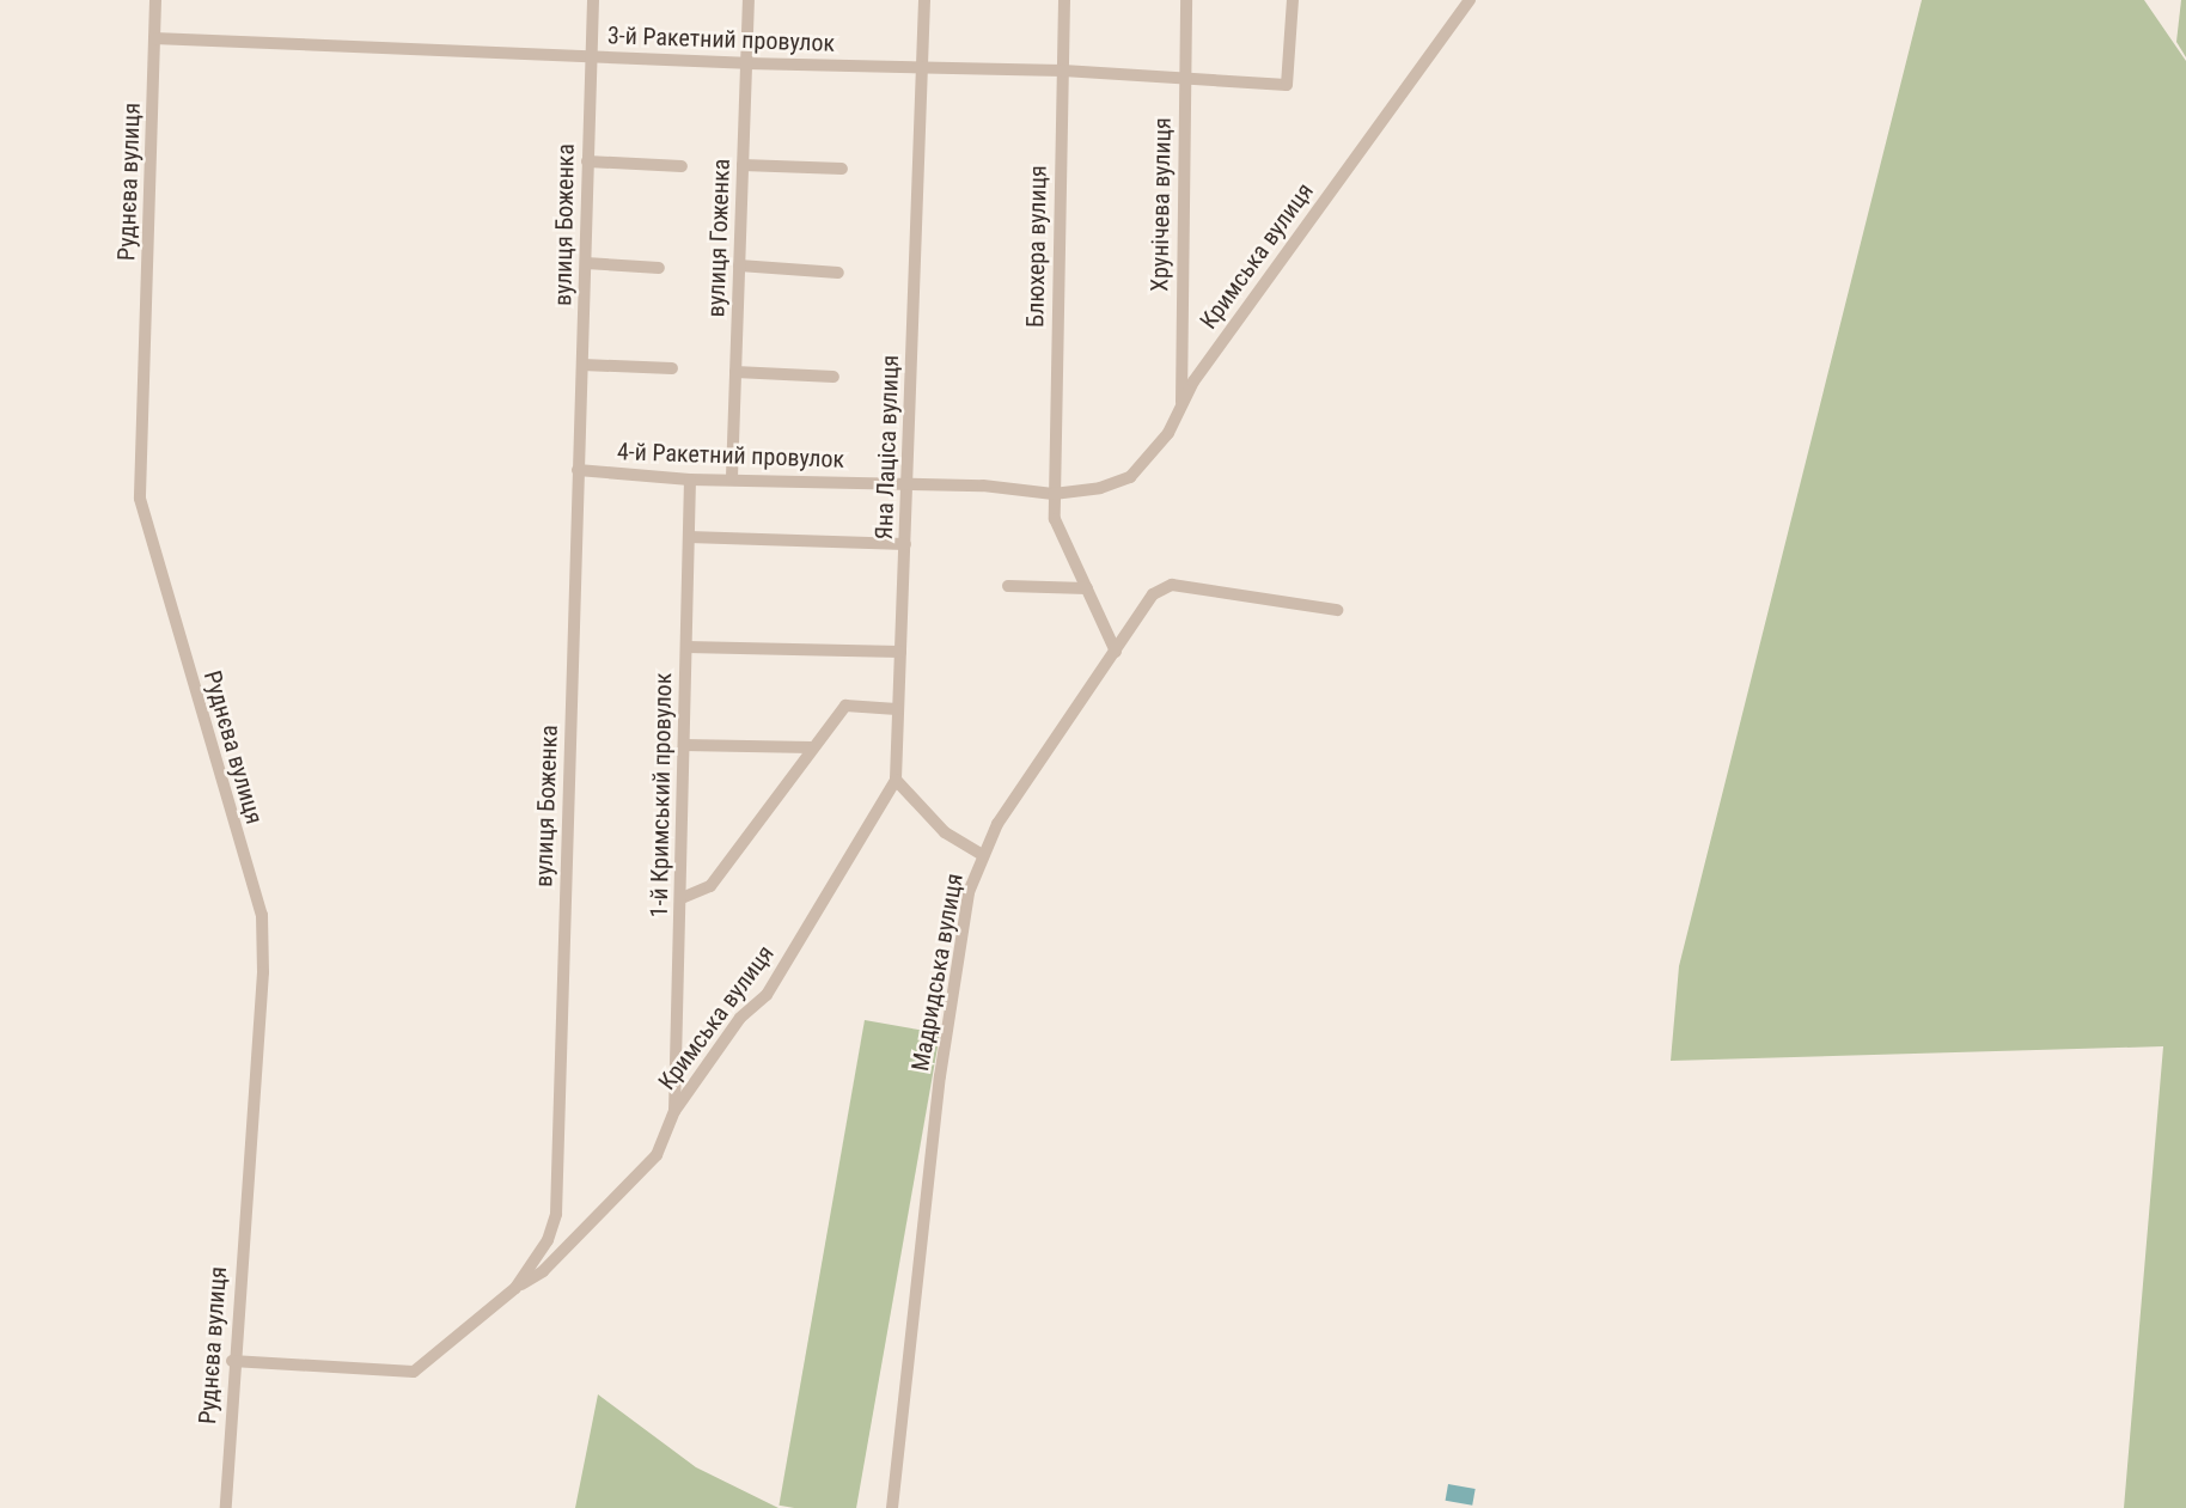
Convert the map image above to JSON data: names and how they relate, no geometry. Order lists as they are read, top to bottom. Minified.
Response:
{"streets":{"street":["3-й Ракетний провулок","Руднєва вулиця","Хрунічева вулиця","вулиця Боженка","вулиця Гоженка","Блюхера вулиця","Кримська вулиця","Яна Лаціса вулиця","4-й Ракетний провулок","1-й Кримський провулок","Мадридська вулиця"]},"crossings":[["3-й Ракетний провулок","Руднєва вулиця"],["3-й Ракетний провулок","Хрунічева вулиця"],["3-й Ракетний провулок","вулиця Боженка"],["3-й Ракетний провулок","вулиця Гоженка"],["3-й Ракетний провулок","Блюхера вулиця"],["3-й Ракетний провулок","Яна Лаціса вулиця"],["Руднєва вулиця","вулиця Боженка"],["Хрунічева вулиця","Кримська вулиця"],["вулиця Боженка","Кримська вулиця"],["вулиця Боженка","4-й Ракетний провулок"],["вулиця Гоженка","4-й Ракетний провулок"],["Блюхера вулиця","Кримська вулиця"],["Блюхера вулиця","4-й Ракетний провулок"],["Блюхера вулиця","Мадридська вулиця"],["Кримська вулиця","Яна Лаціса вулиця"],["Кримська вулиця","4-й Ракетний провулок"],["Кримська вулиця","1-й Кримський провулок"],["Яна Лаціса вулиця","4-й Ракетний провулок"],["4-й Ракетний провулок","1-й Кримський провулок"]]}
